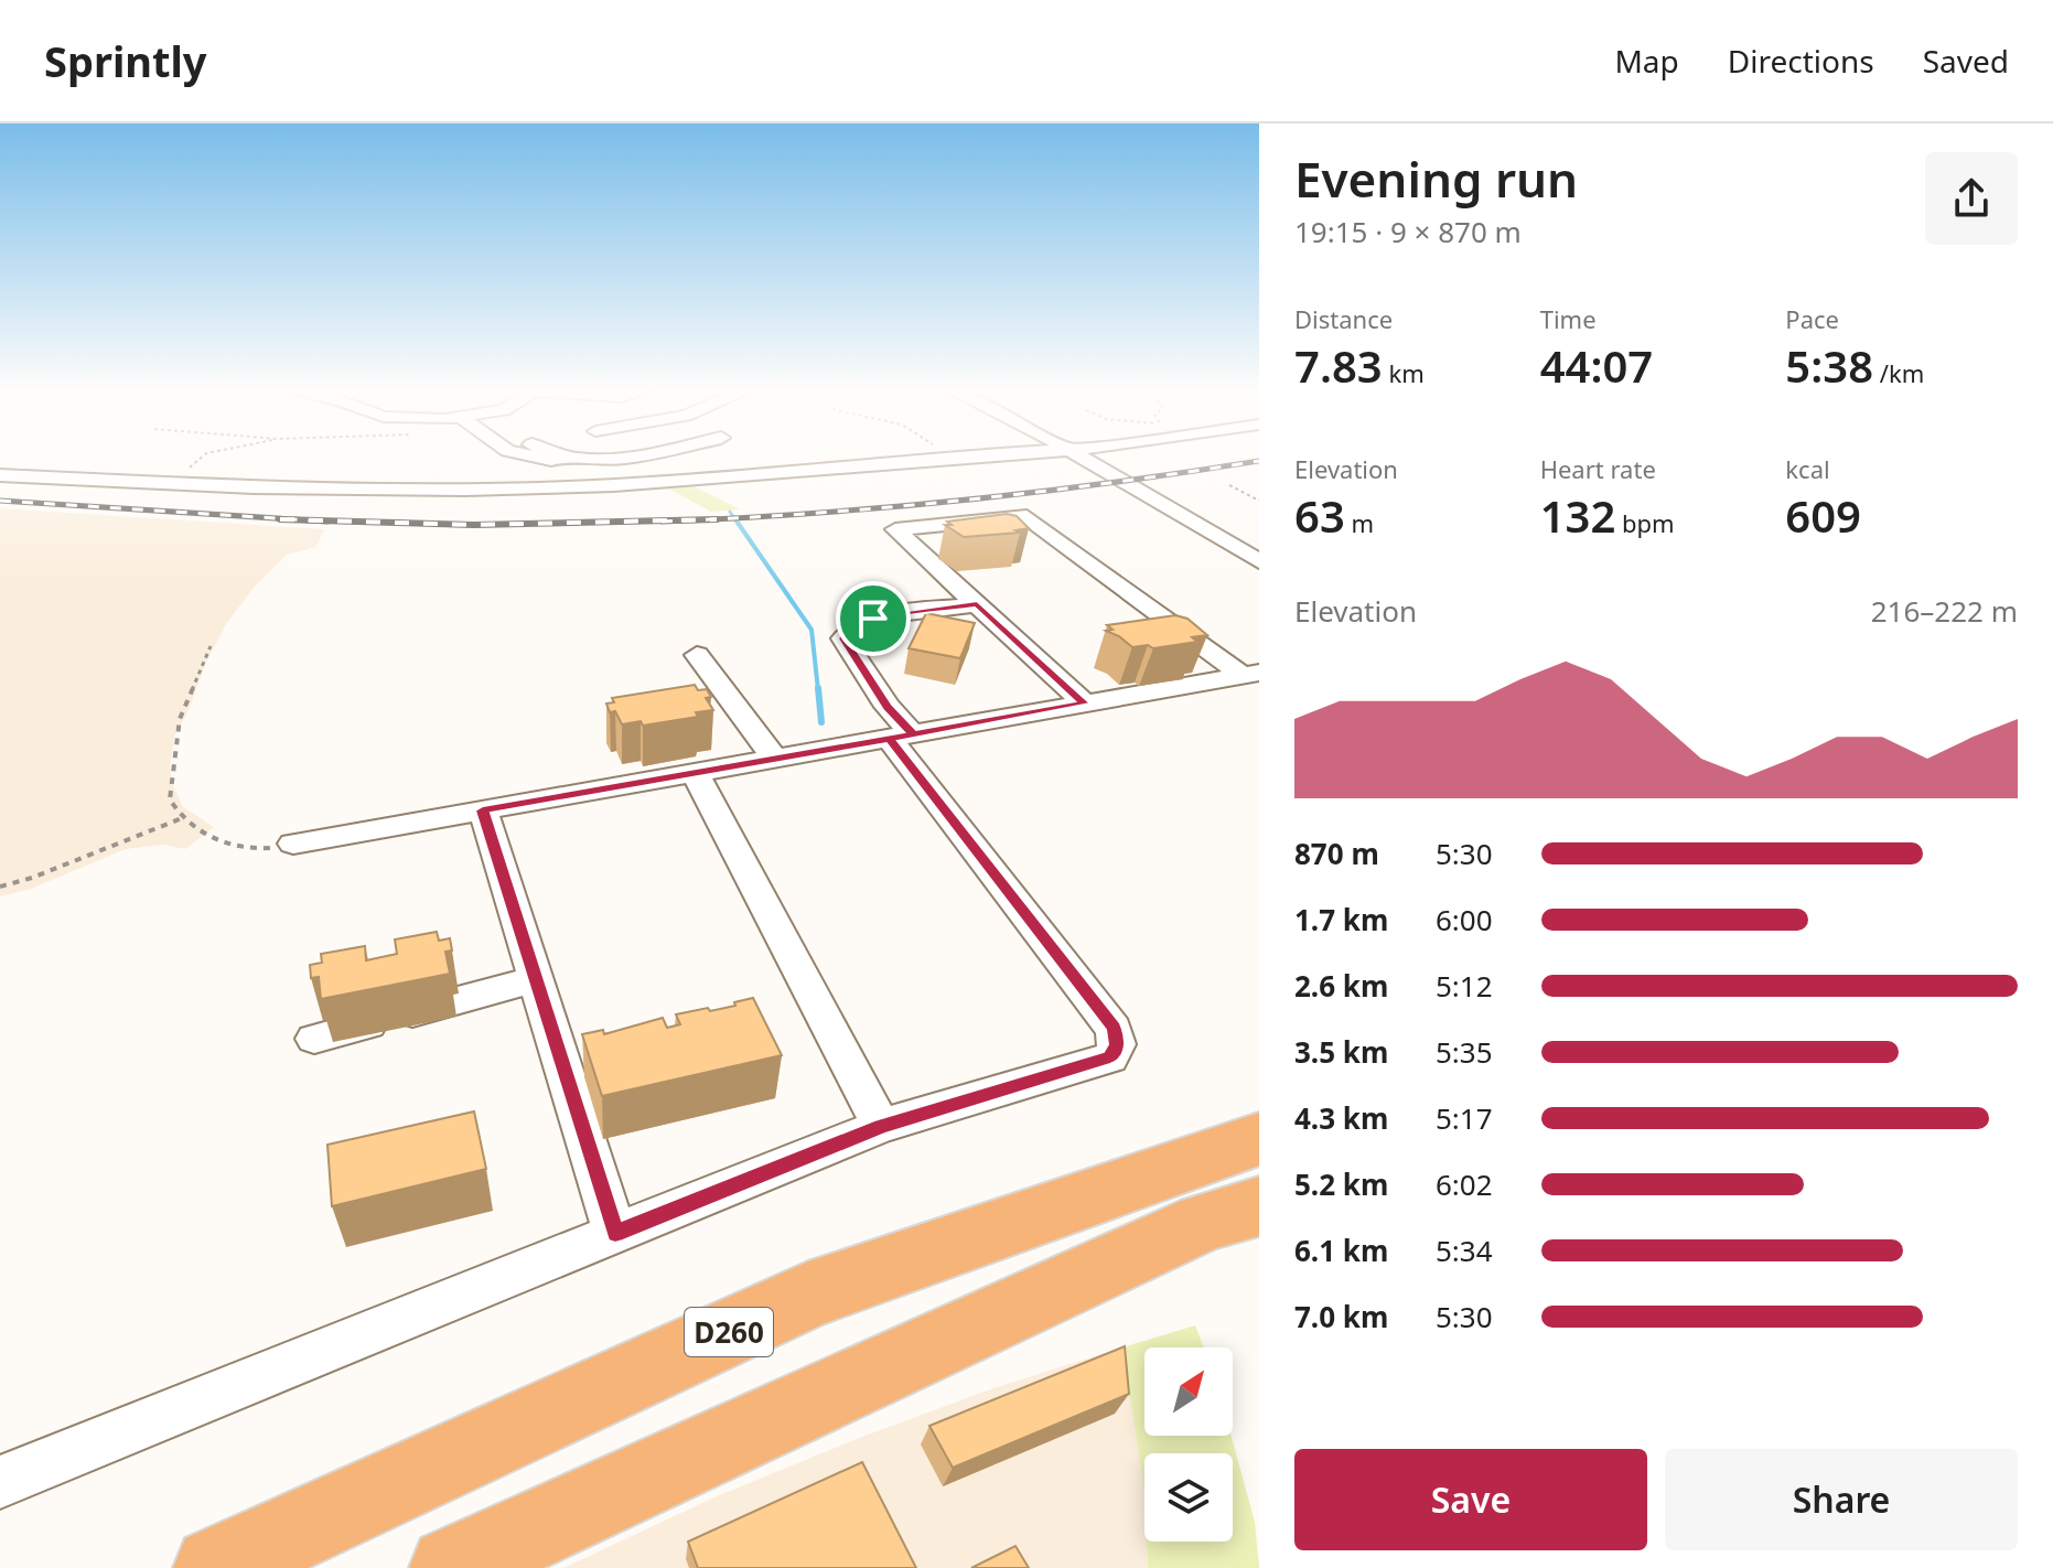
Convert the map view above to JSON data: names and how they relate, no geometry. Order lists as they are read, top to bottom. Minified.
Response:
{"streets":{"highway":["D260"]},"north":"top right","page":{"header":"Sprintly","nav":["Map","Directions","Saved"],"heading":["Evening run","19:15 · 9 × 870 m"],"stats":[["Distance","7.83 km"],["Time","44:07"],["Pace","5:38 /km"],["Elevation","63 m"],["Heart rate","132 bpm"],["kcal","609"]],"chart":["Elevation","216–222 m"],"list":[{"name":"870 m","note":"5:30"},{"name":"1.7 km","note":"6:00"},{"name":"2.6 km","note":"5:12"},{"name":"3.5 km","note":"5:35"},{"name":"4.3 km","note":"5:17"},{"name":"5.2 km","note":"6:02"},{"name":"6.1 km","note":"5:34"},{"name":"7.0 km","note":"5:30"}],"buttons":["Save","Share"]}}
